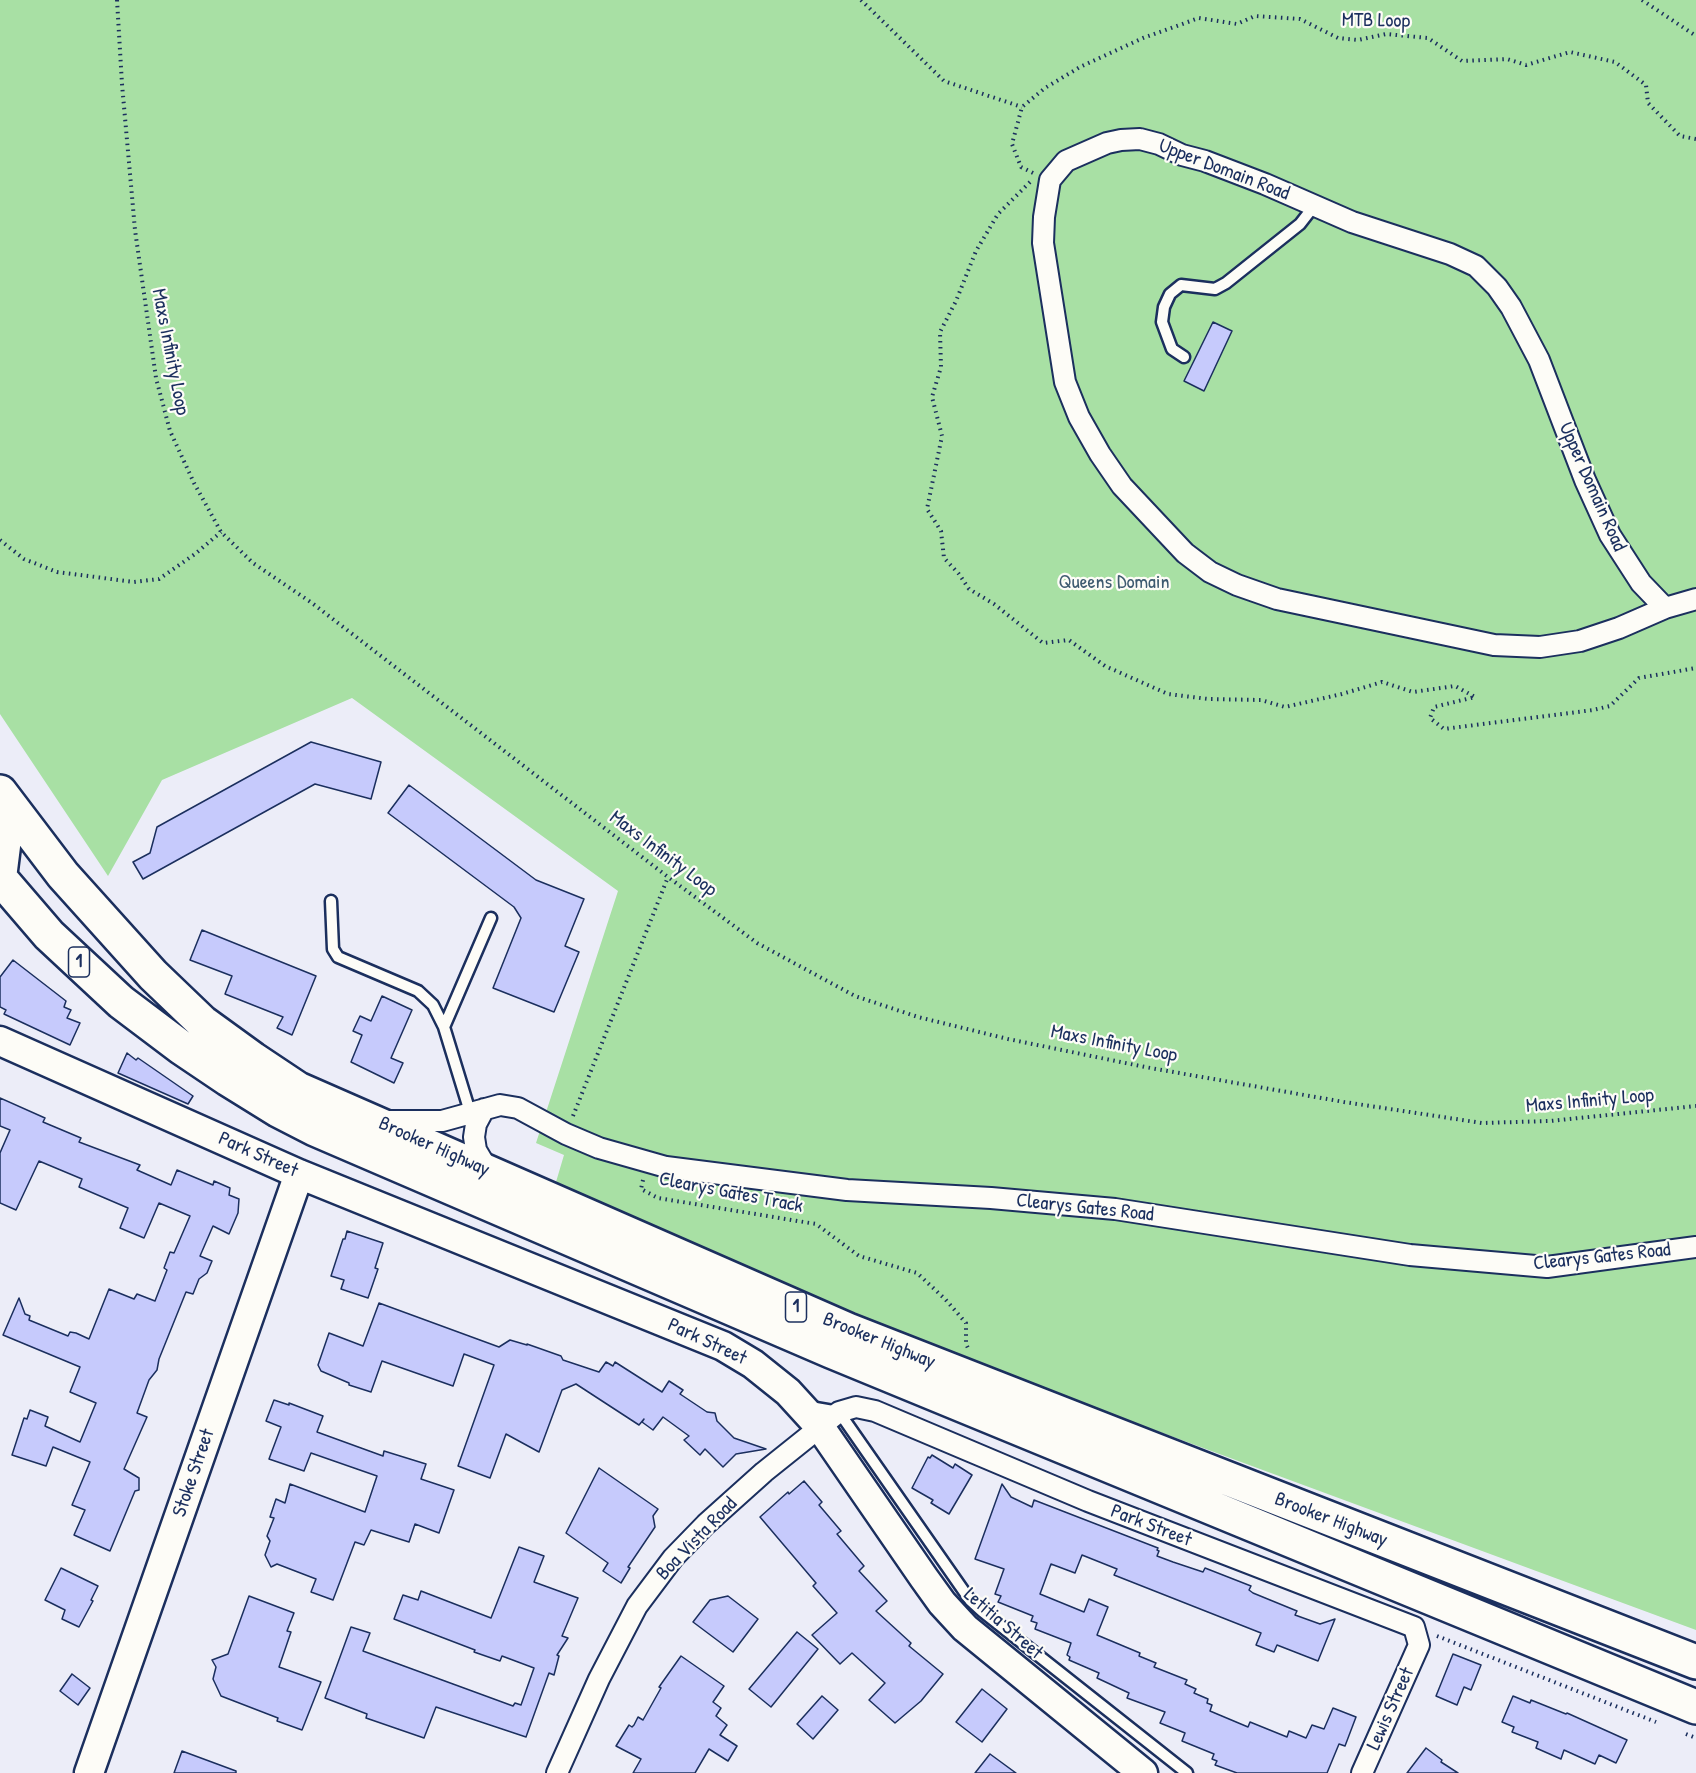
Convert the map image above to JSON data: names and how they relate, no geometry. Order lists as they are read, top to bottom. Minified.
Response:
{"streets":{"highway":["1","Brooker Highway"],"street":["Upper Domain Road","Park Street","Clearys Gates Road","Stoke Street","Boa Vista Road","Letitia Street","Lewis Street"],"path":["MTB Loop","Maxs Infinity Loop","Clearys Gates Track"]},"crossings":[["Brooker Highway","Clearys Gates Track"],["Brooker Highway","Clearys Gates Road"],["Park Street","Stoke Street"],["Park Street","Boa Vista Road"],["Park Street","Letitia Street"],["Park Street","Lewis Street"],["Clearys Gates Track","Clearys Gates Road"],["Boa Vista Road","Letitia Street"]],"parks":["Queens Domain"]}
